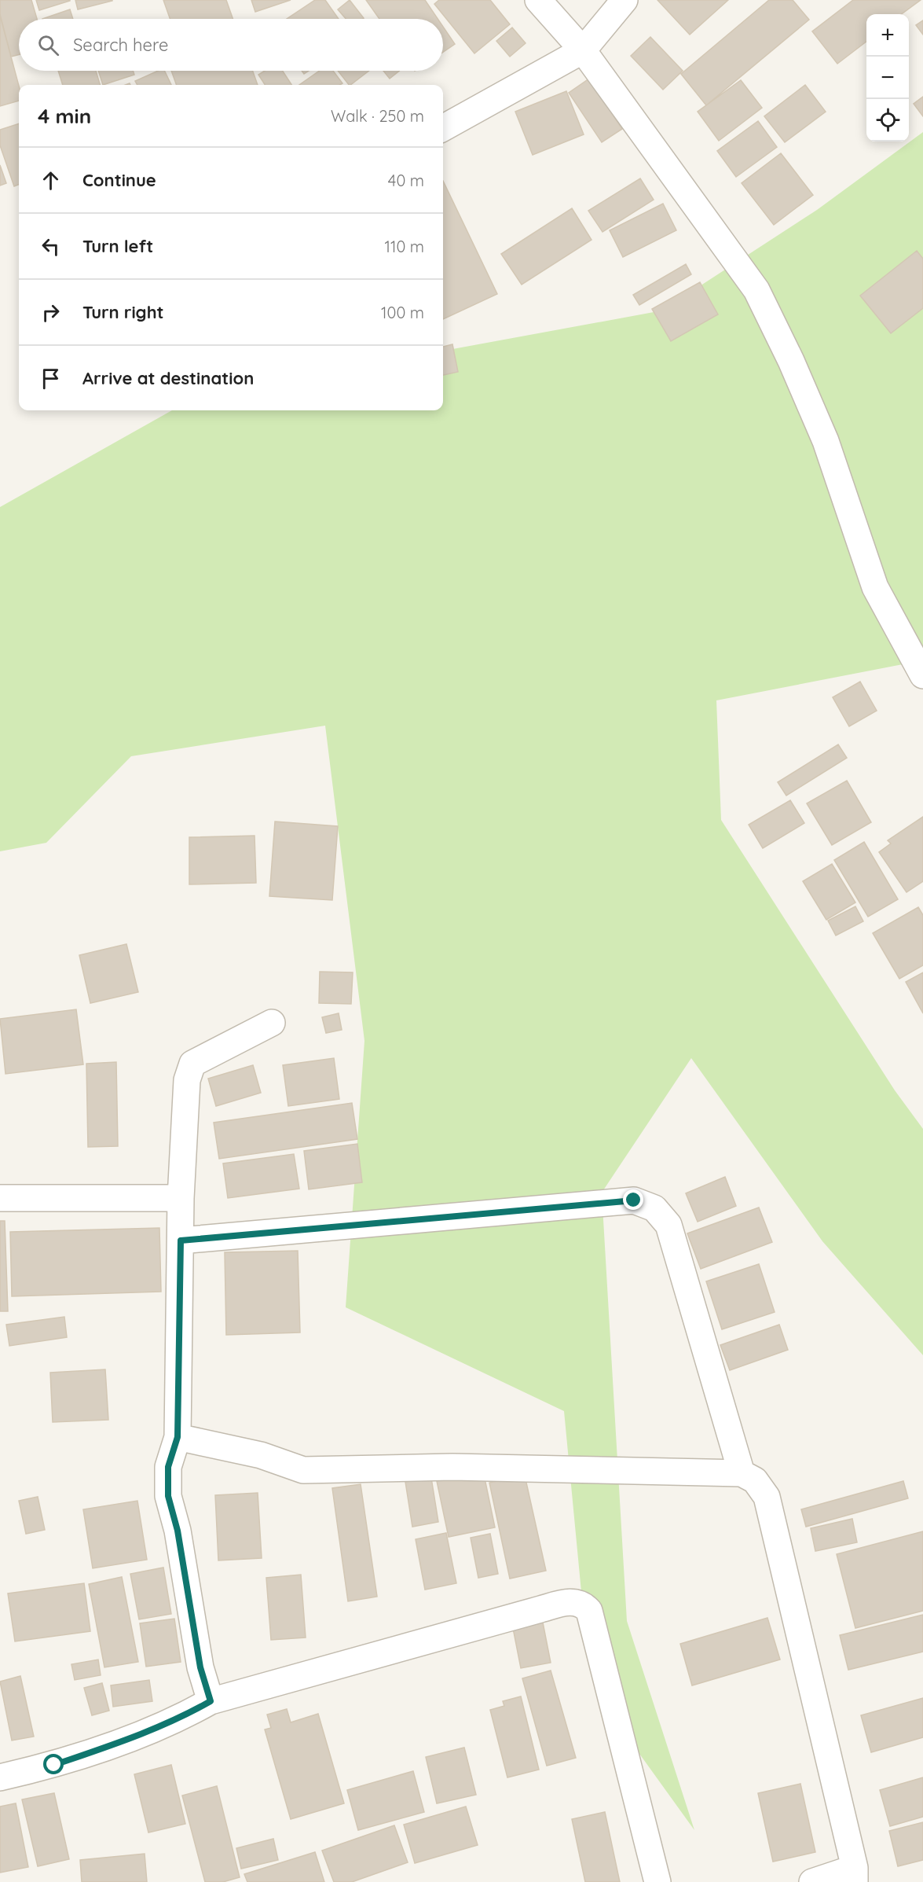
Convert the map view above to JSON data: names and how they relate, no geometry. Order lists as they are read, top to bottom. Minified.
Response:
{"page":{"map_buttons":["+","−"],"search":"Search here","heading":["4 min","Walk · 250 m"],"list":[["Continue","40 m"],["Turn left","110 m"],["Turn right","100 m"],"Arrive at destination"]}}
